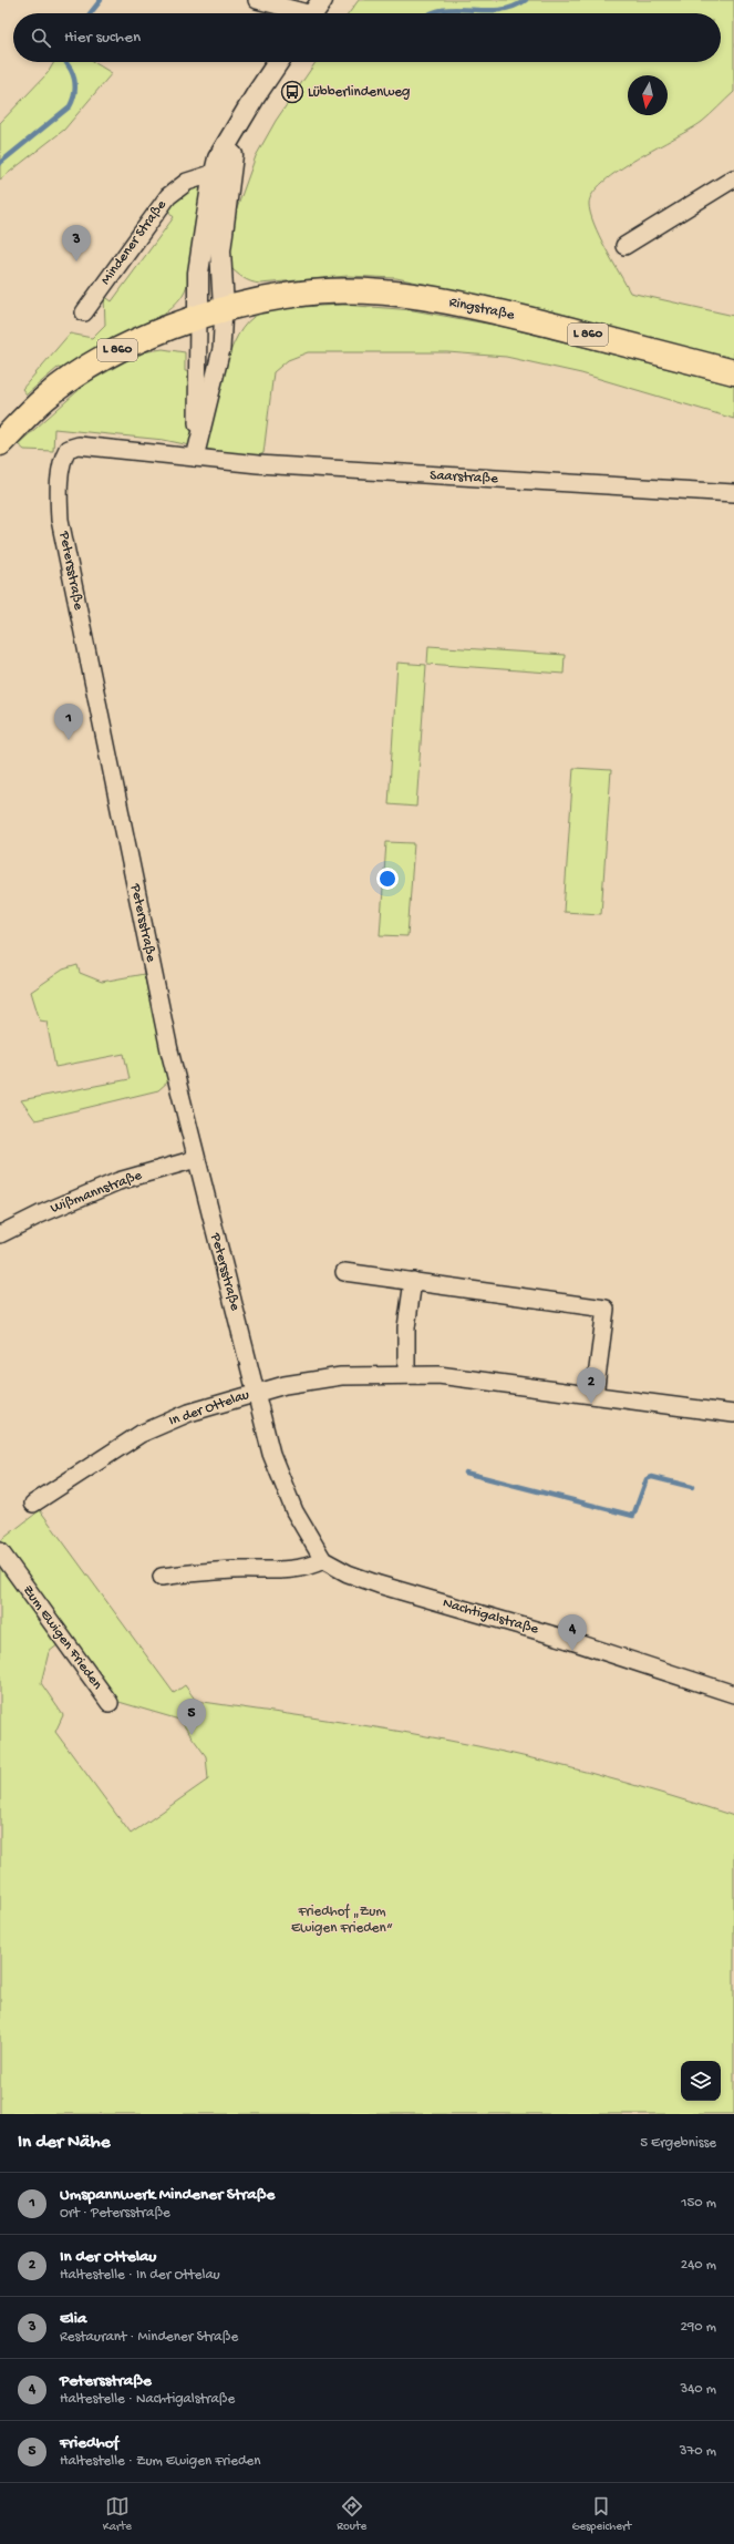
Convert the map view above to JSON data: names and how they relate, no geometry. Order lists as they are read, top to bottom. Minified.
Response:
{"streets":{"main road":["Ringstraße","L 860"],"street":["Mindener Straße","Saarstraße","Petersstraße","Wißmannstraße","In der Ottelau","Nachtigalstraße","Zum Ewigen Frieden"]},"crossings":[["Ringstraße","L 860"],["Saarstraße","Petersstraße"],["Petersstraße","Wißmannstraße"],["Petersstraße","In der Ottelau"]],"parks":["Friedhof „Zum Ewigen Frieden“"],"places":{"bus stop":["Lübberlindenweg"]},"north":"bottom","page":{"search":"Hier suchen","pins":["3","1","2","4","5"],"heading":["In der Nähe","5 Ergebnisse"],"list":[{"mark":"1","name":"Umspannwerk Mindener Straße","note":"Ort · Petersstraße","value":"150 m"},{"mark":"2","name":"In der Ottelau","note":"Haltestelle · In der Ottelau","value":"240 m"},{"mark":"3","name":"Elia","note":"Restaurant · Mindener Straße","value":"290 m"},{"mark":"4","name":"Petersstraße","note":"Haltestelle · Nachtigalstraße","value":"340 m"},{"mark":"5","name":"Friedhof","note":"Haltestelle · Zum Ewigen Frieden","value":"370 m"}],"nav":["Karte","Route","Gespeichert"]}}
